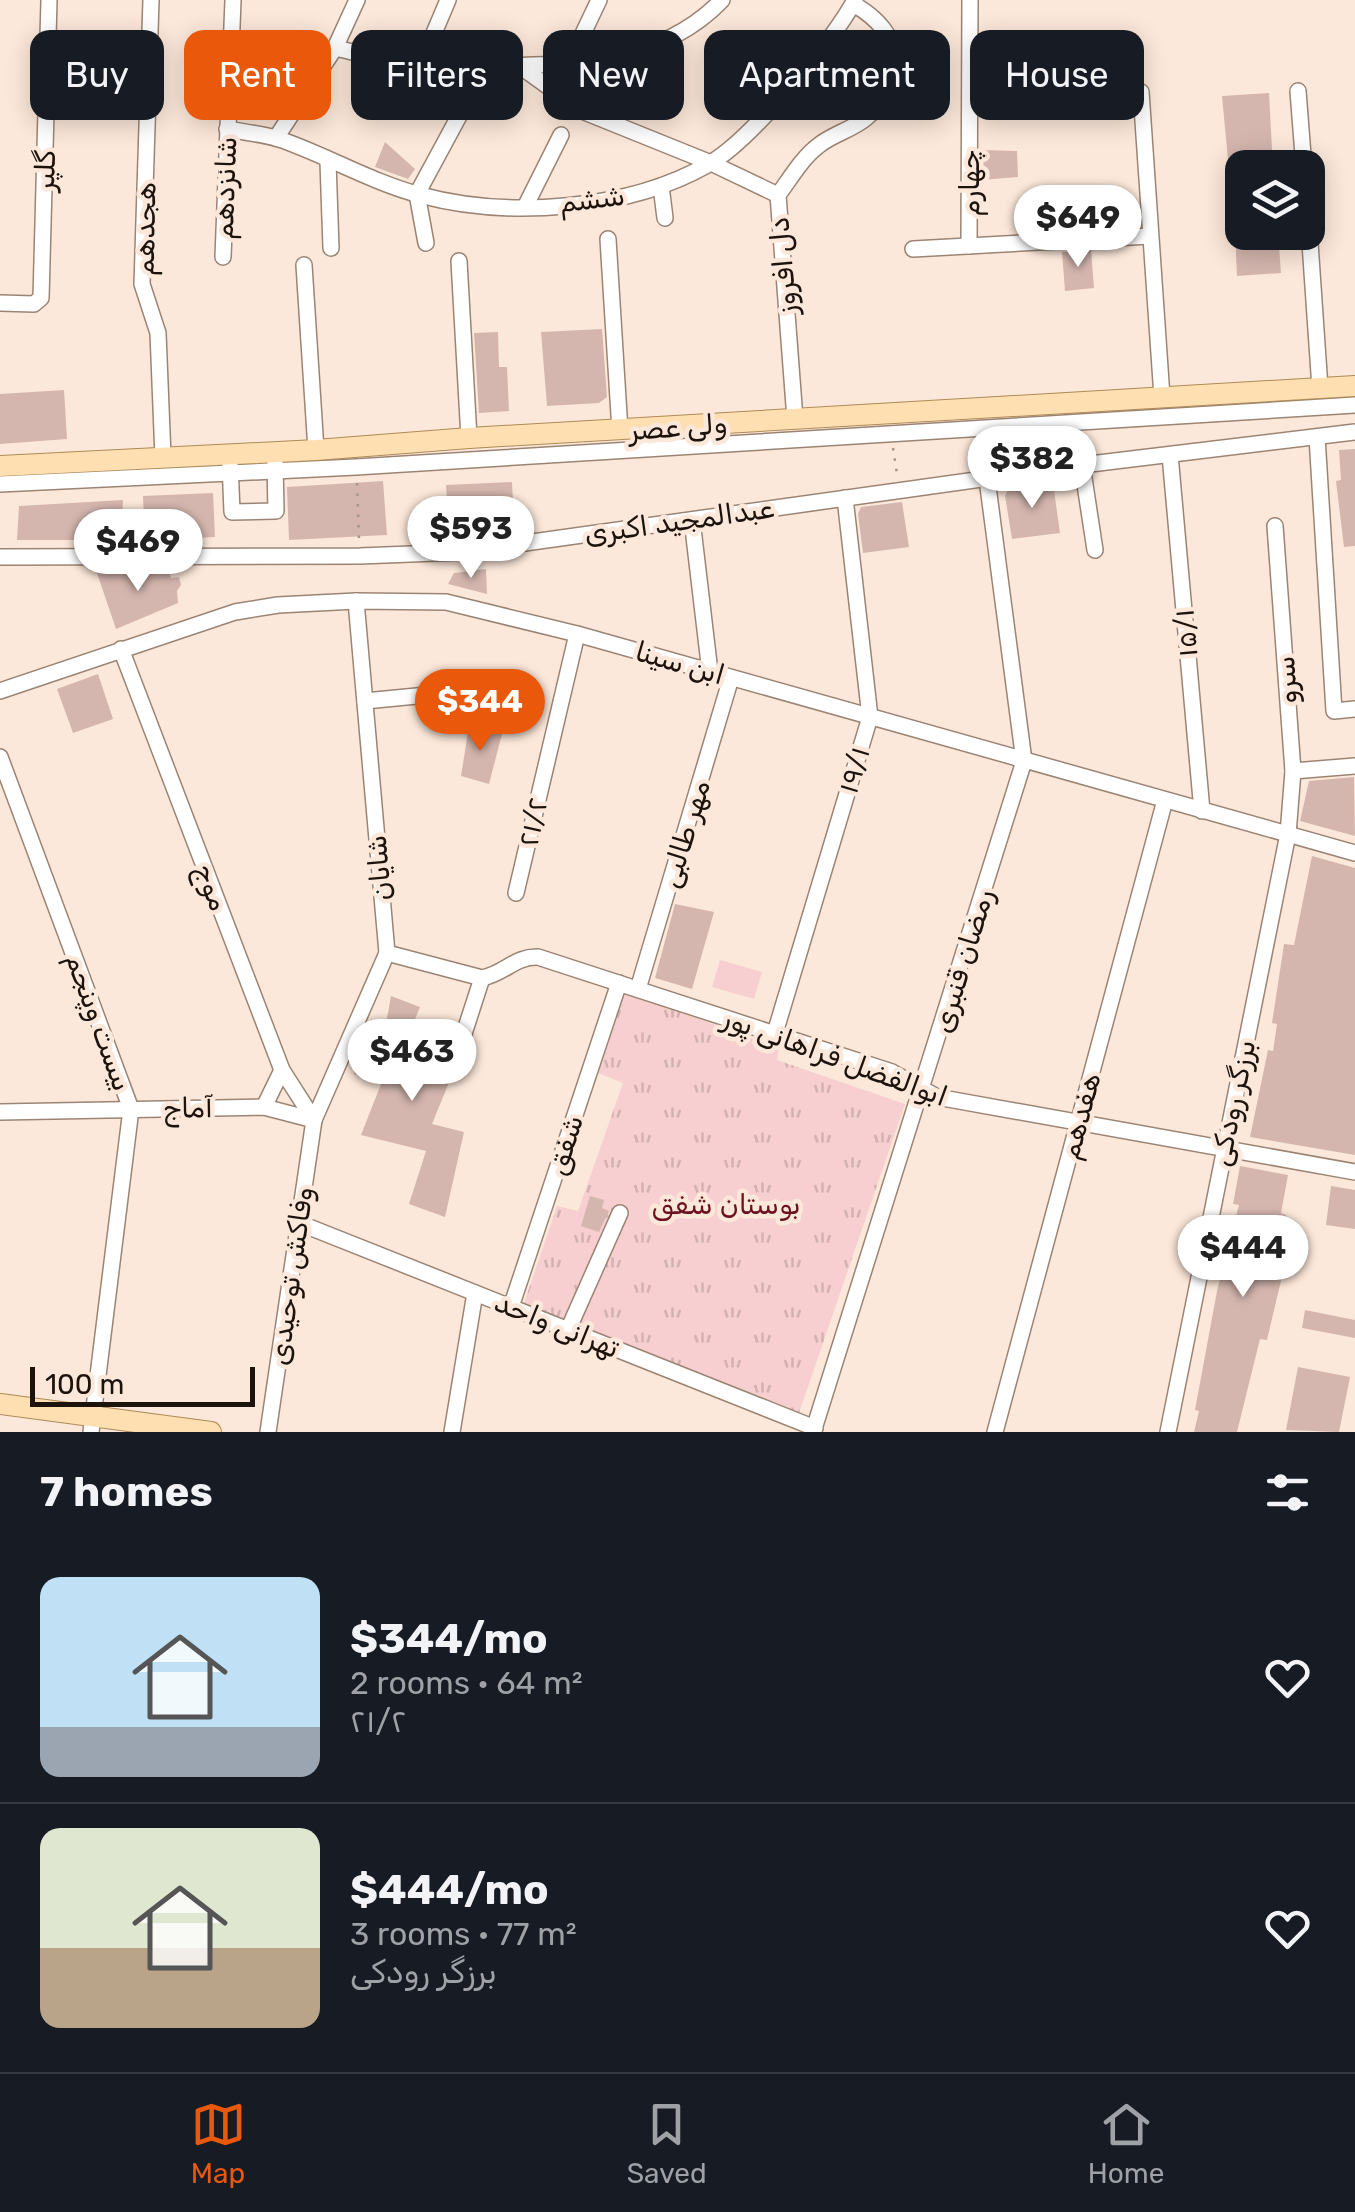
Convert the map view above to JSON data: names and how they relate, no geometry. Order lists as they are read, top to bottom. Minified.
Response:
{"streets":{"main road":["ولی عصر"],"street":["گلپر","چهارم","شانزدهم","ششم","هجدهم","دل افروز","عبدالمجید اکبری","۱۵/۱","ابن سینا","سرو","۱۹/۱","۲۱/۲","مهر طالبی","شایان","موج","رمضان قنبری","بیست وپنجم","ابوالفضل فراهانی پور","برزگر رودکی","آماج","هفدهم","شفق","وفاکش توحیدی","تهرانی واحد"]},"crossings":[["شانزدهم","ششم"],["ششم","دل افروز"],["هجدهم","ولی عصر"],["دل افروز","ولی عصر"],["عبدالمجید اکبری","۱۵/۱"],["عبدالمجید اکبری","۱۹/۱"],["عبدالمجید اکبری","رمضان قنبری"],["۱۵/۱","ابن سینا"],["ابن سینا","سرو"],["ابن سینا","۱۹/۱"],["ابن سینا","۲۱/۲"],["ابن سینا","مهر طالبی"],["ابن سینا","شایان"],["ابن سینا","موج"],["ابن سینا","رمضان قنبری"],["ابن سینا","برزگر رودکی"],["ابن سینا","هفدهم"],["سرو","برزگر رودکی"],["۱۹/۱","ابوالفضل فراهانی پور"],["مهر طالبی","ابوالفضل فراهانی پور"],["شایان","موج"],["شایان","آماج"],["شایان","وفاکش توحیدی"],["موج","آماج"],["موج","وفاکش توحیدی"],["رمضان قنبری","ابوالفضل فراهانی پور"],["رمضان قنبری","تهرانی واحد"],["بیست وپنجم","آماج"],["ابوالفضل فراهانی پور","برزگر رودکی"],["ابوالفضل فراهانی پور","هفدهم"],["ابوالفضل فراهانی پور","شفق"],["آماج","وفاکش توحیدی"],["شفق","تهرانی واحد"],["وفاکش توحیدی","تهرانی واحد"]],"parks":["بوستان شفق"],"scale_bar":"100 m","page":{"chip":["Buy","Rent","Filters","New","Apartment","House"],"price":["$649","$382","$593","$469","$344","$463","$444"],"scale":"100 m","heading":"7 homes","list":[{"name":"$344/mo","note":"2 rooms · 64 m² · ۲۱/۲"},{"name":"$444/mo","note":"3 rooms · 77 m² · برزگر رودکی"}],"tabs":["Map","Saved","Home"]}}
